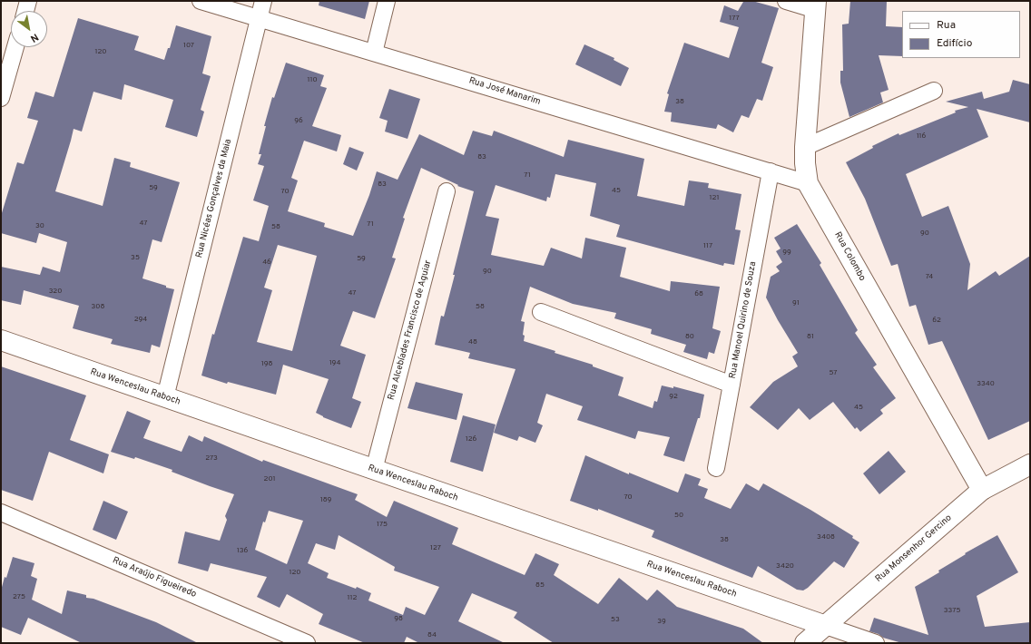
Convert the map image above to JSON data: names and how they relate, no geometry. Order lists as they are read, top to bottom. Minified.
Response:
{"streets":{"street":["Rua José Manarim","Rua Nicéas Gonçalves da Maia","Rua Colombo","Rua Manoel Quirino de Souza","Rua Alcebíades Francisco de Aguiar","Rua Wenceslau Raboch","Rua Monsenhor Gercino","Rua Araújo Figueiredo"]},"crossings":[["Rua José Manarim","Rua Nicéas Gonçalves da Maia"],["Rua José Manarim","Rua Colombo"],["Rua José Manarim","Rua Manoel Quirino de Souza"],["Rua Nicéas Gonçalves da Maia","Rua Wenceslau Raboch"],["Rua Colombo","Rua Monsenhor Gercino"],["Rua Alcebíades Francisco de Aguiar","Rua Wenceslau Raboch"],["Rua Wenceslau Raboch","Rua Monsenhor Gercino"]],"house_numbers":["177","107","120","110","38","96","116","83","71","83","59","45","70","121","47","71","30","58","90","117","99","35","59","46","90","74","320","47","68","91","308","58","294","62","80","81","48","194","198","57","3340","92","45","126","273","201","70","189","50","175","3408","38","127","136","3420","120","85","275","112","3375","98","53","39","84"],"legend":["Rua","Edifício"],"north":"bottom right"}
